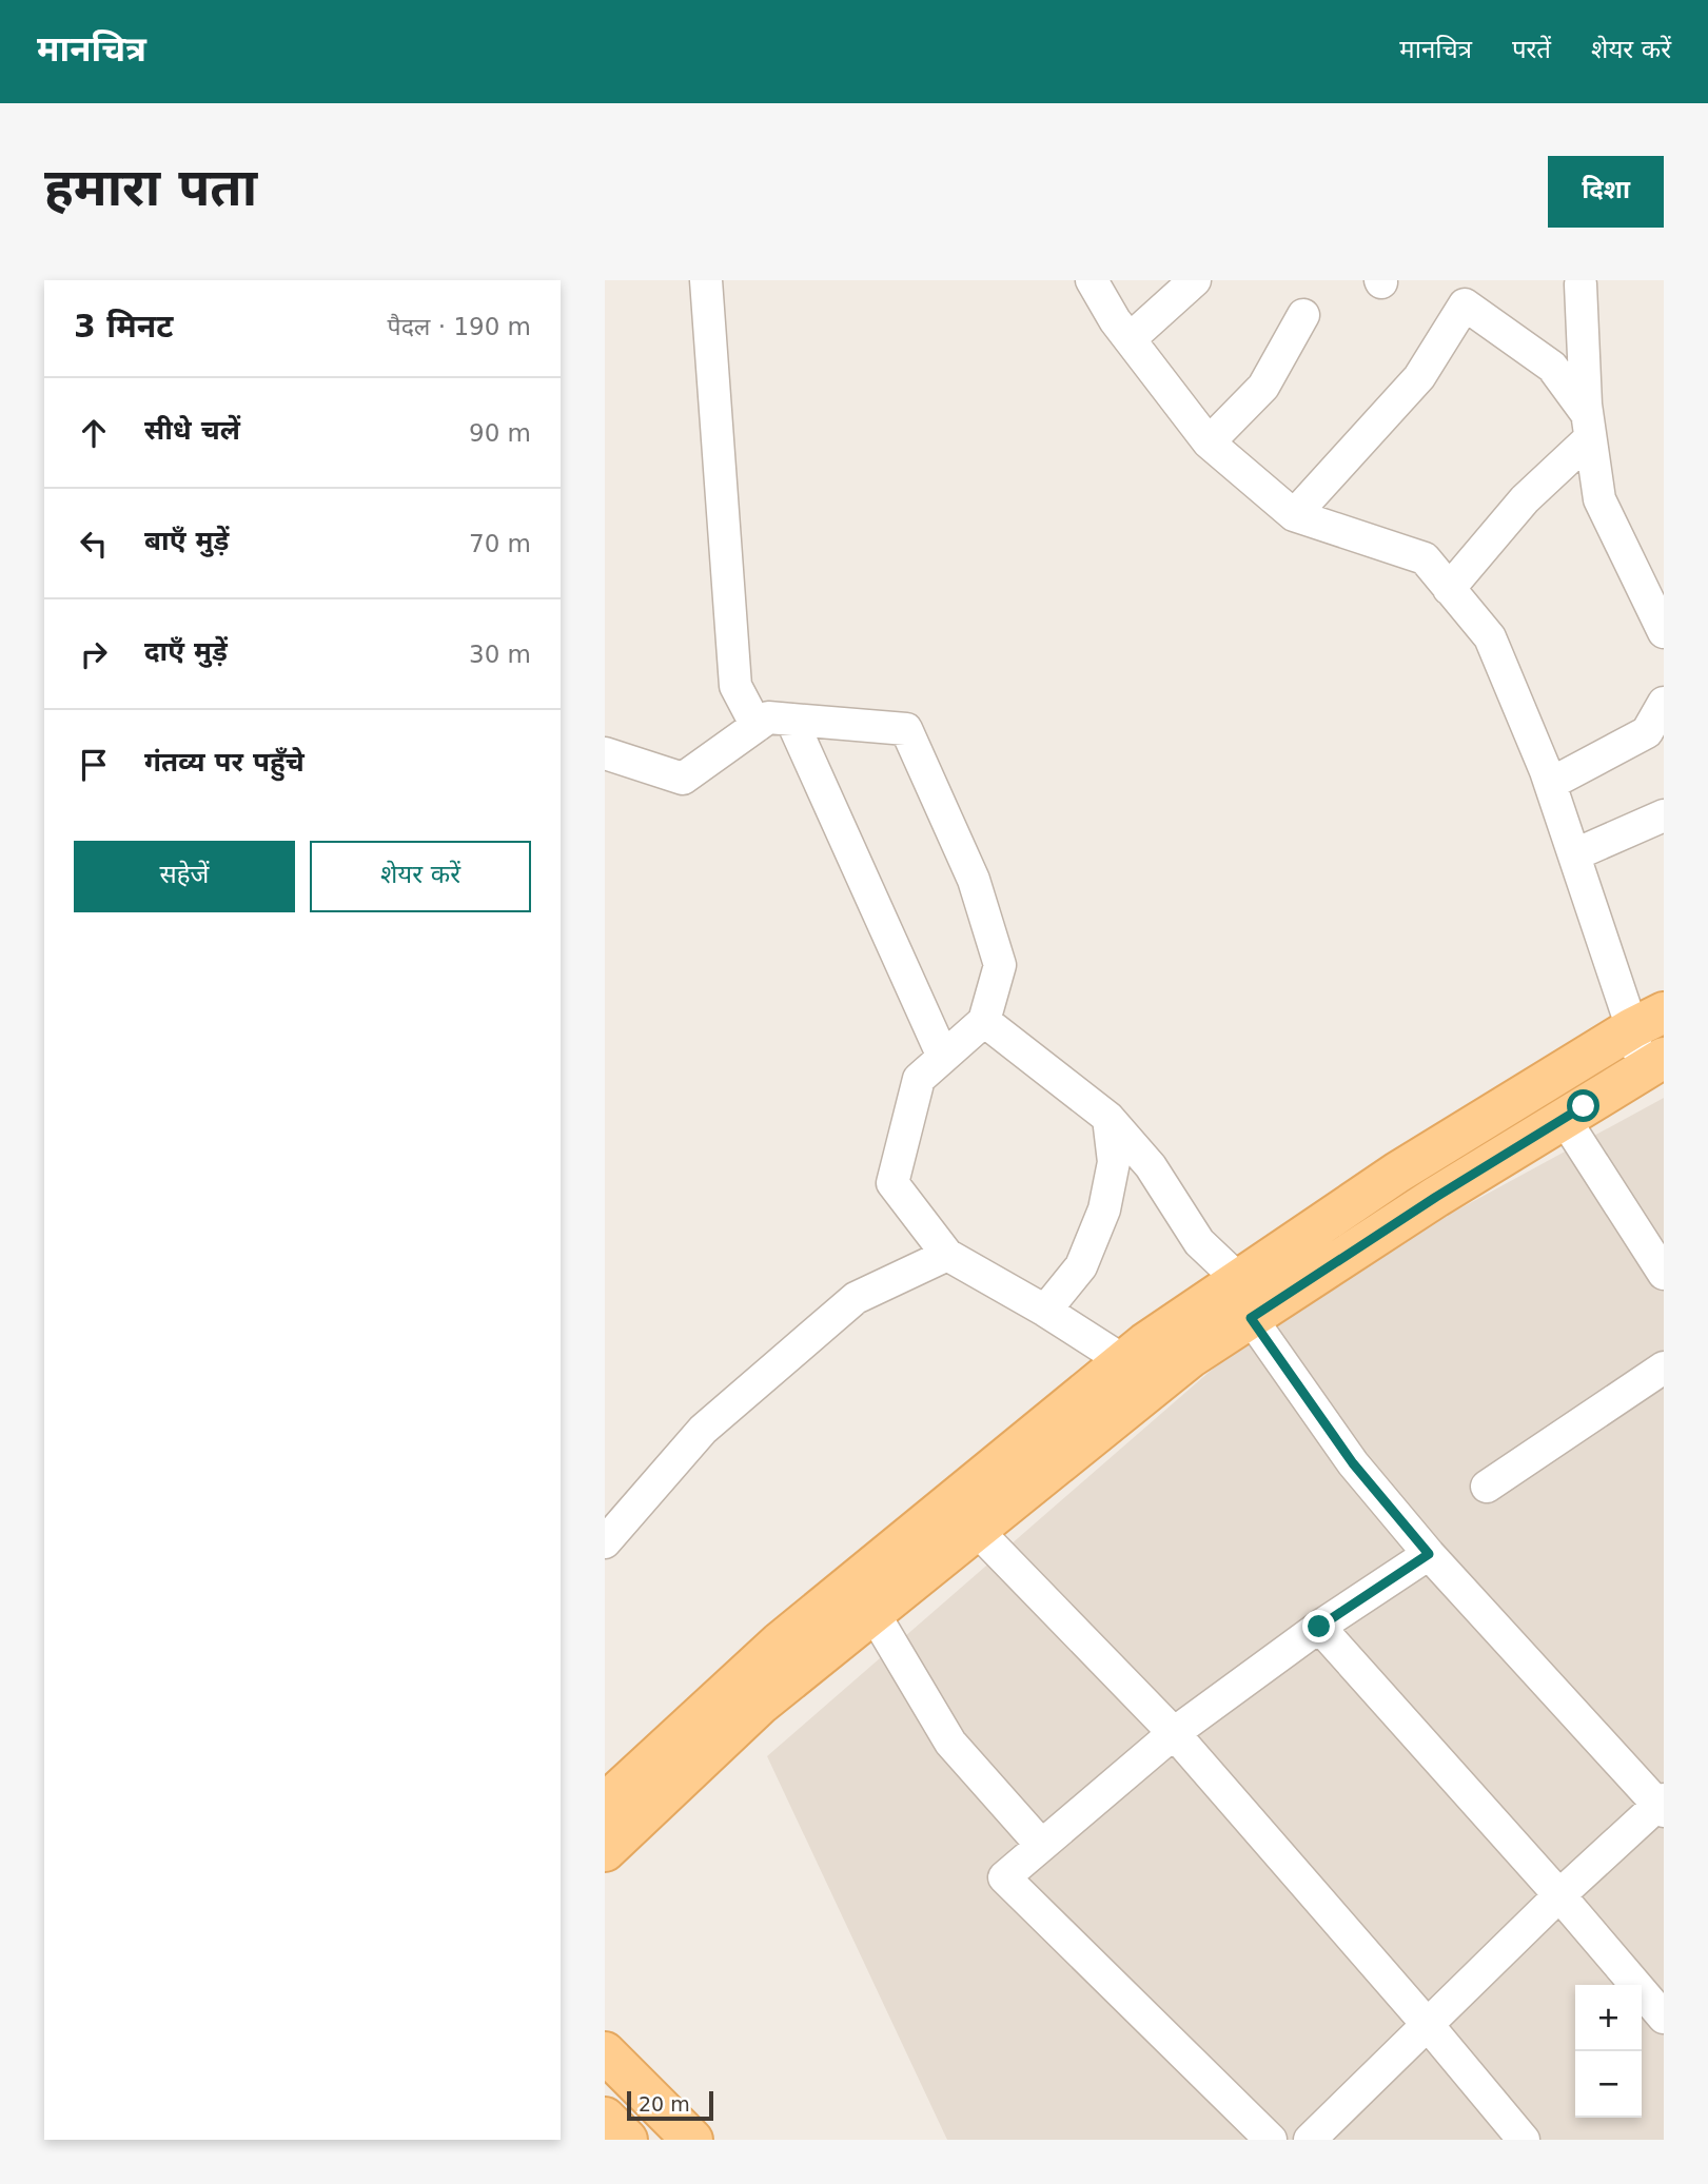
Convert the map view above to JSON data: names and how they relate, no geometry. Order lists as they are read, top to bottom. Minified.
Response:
{"scale_bar":"20 m","page":{"header":"मानचित्र","nav":["मानचित्र","परतें","शेयर करें"],"buttons":["दिशा",["सहेजें","शेयर करें"]],"title":"हमारा पता","heading":["3 मिनट","पैदल · 190 m"],"list":[["सीधे चलें","90 m"],["बाएँ मुड़ें","70 m"],["दाएँ मुड़ें","30 m"],"गंतव्य पर पहुँचे"],"map_buttons":["+","−"],"scale":"20 m"}}
